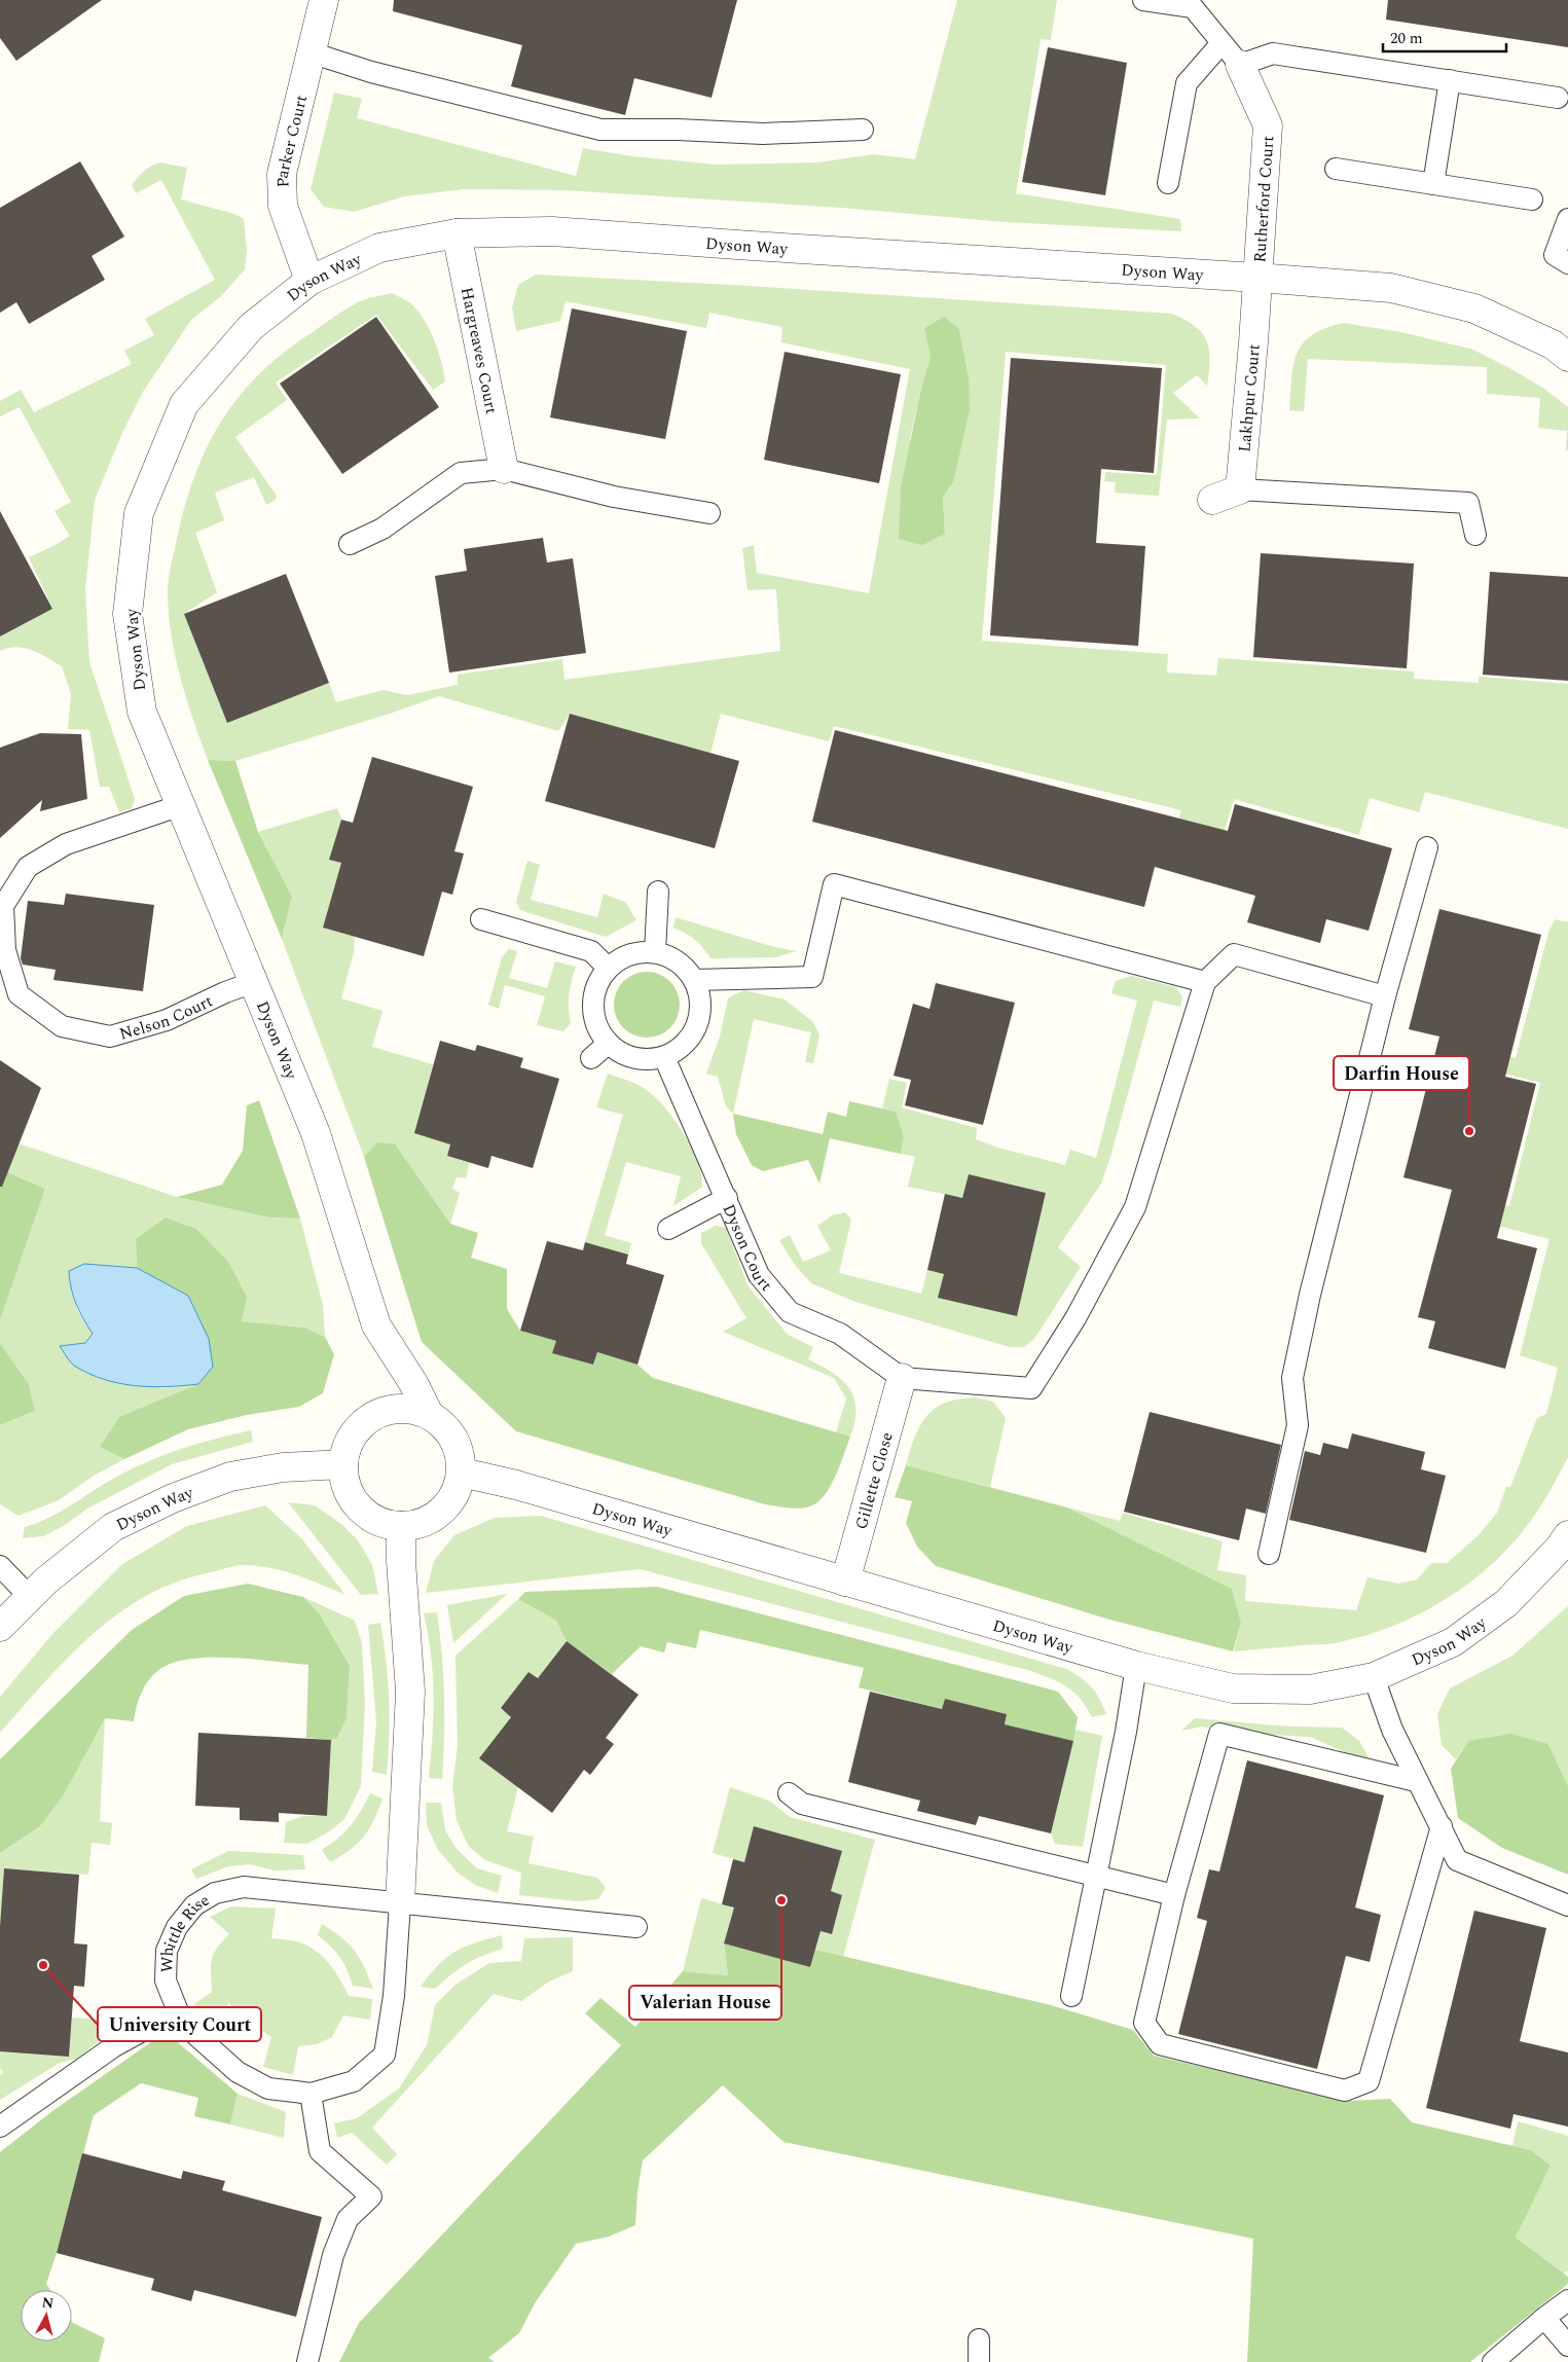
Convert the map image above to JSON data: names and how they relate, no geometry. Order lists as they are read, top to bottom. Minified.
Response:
{"streets":{"street":["Parker Court","Rutherford Court","Dyson Way","Hargreaves Court","Lakhpur Court","Gillette Close","Whittle Rise"],"lane":["Nelson Court","Dyson Court"]},"crossings":[["Parker Court","Dyson Way"],["Rutherford Court","Dyson Way"],["Rutherford Court","Lakhpur Court"],["Dyson Way","Hargreaves Court"],["Dyson Way","Lakhpur Court"],["Dyson Way","Nelson Court"],["Dyson Way","Gillette Close"],["Dyson Way","Whittle Rise"],["Dyson Court","Gillette Close"]],"places":["Darfin House","Valerian House","University Court"],"scale_bar":"20 m","north":"top"}
